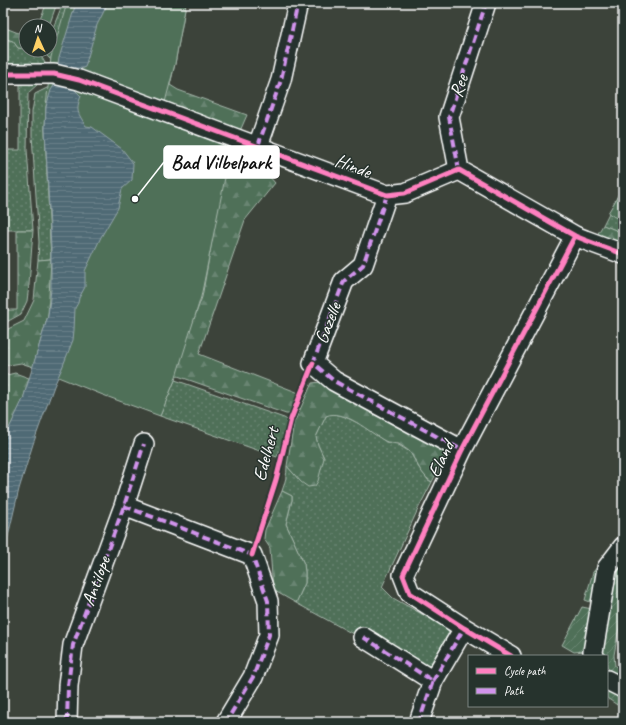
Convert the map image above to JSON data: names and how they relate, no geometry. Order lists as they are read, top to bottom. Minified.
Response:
{"streets":{"street":["Ree","Hinde","Gazelle","Eland","Antilope"],"cycle path":["Edelhert"]},"crossings":[["Ree","Hinde"],["Hinde","Gazelle"],["Gazelle","Eland"]],"places":["Bad Vilbelpark"],"legend":["Cycle path","Path"],"north":"top"}
